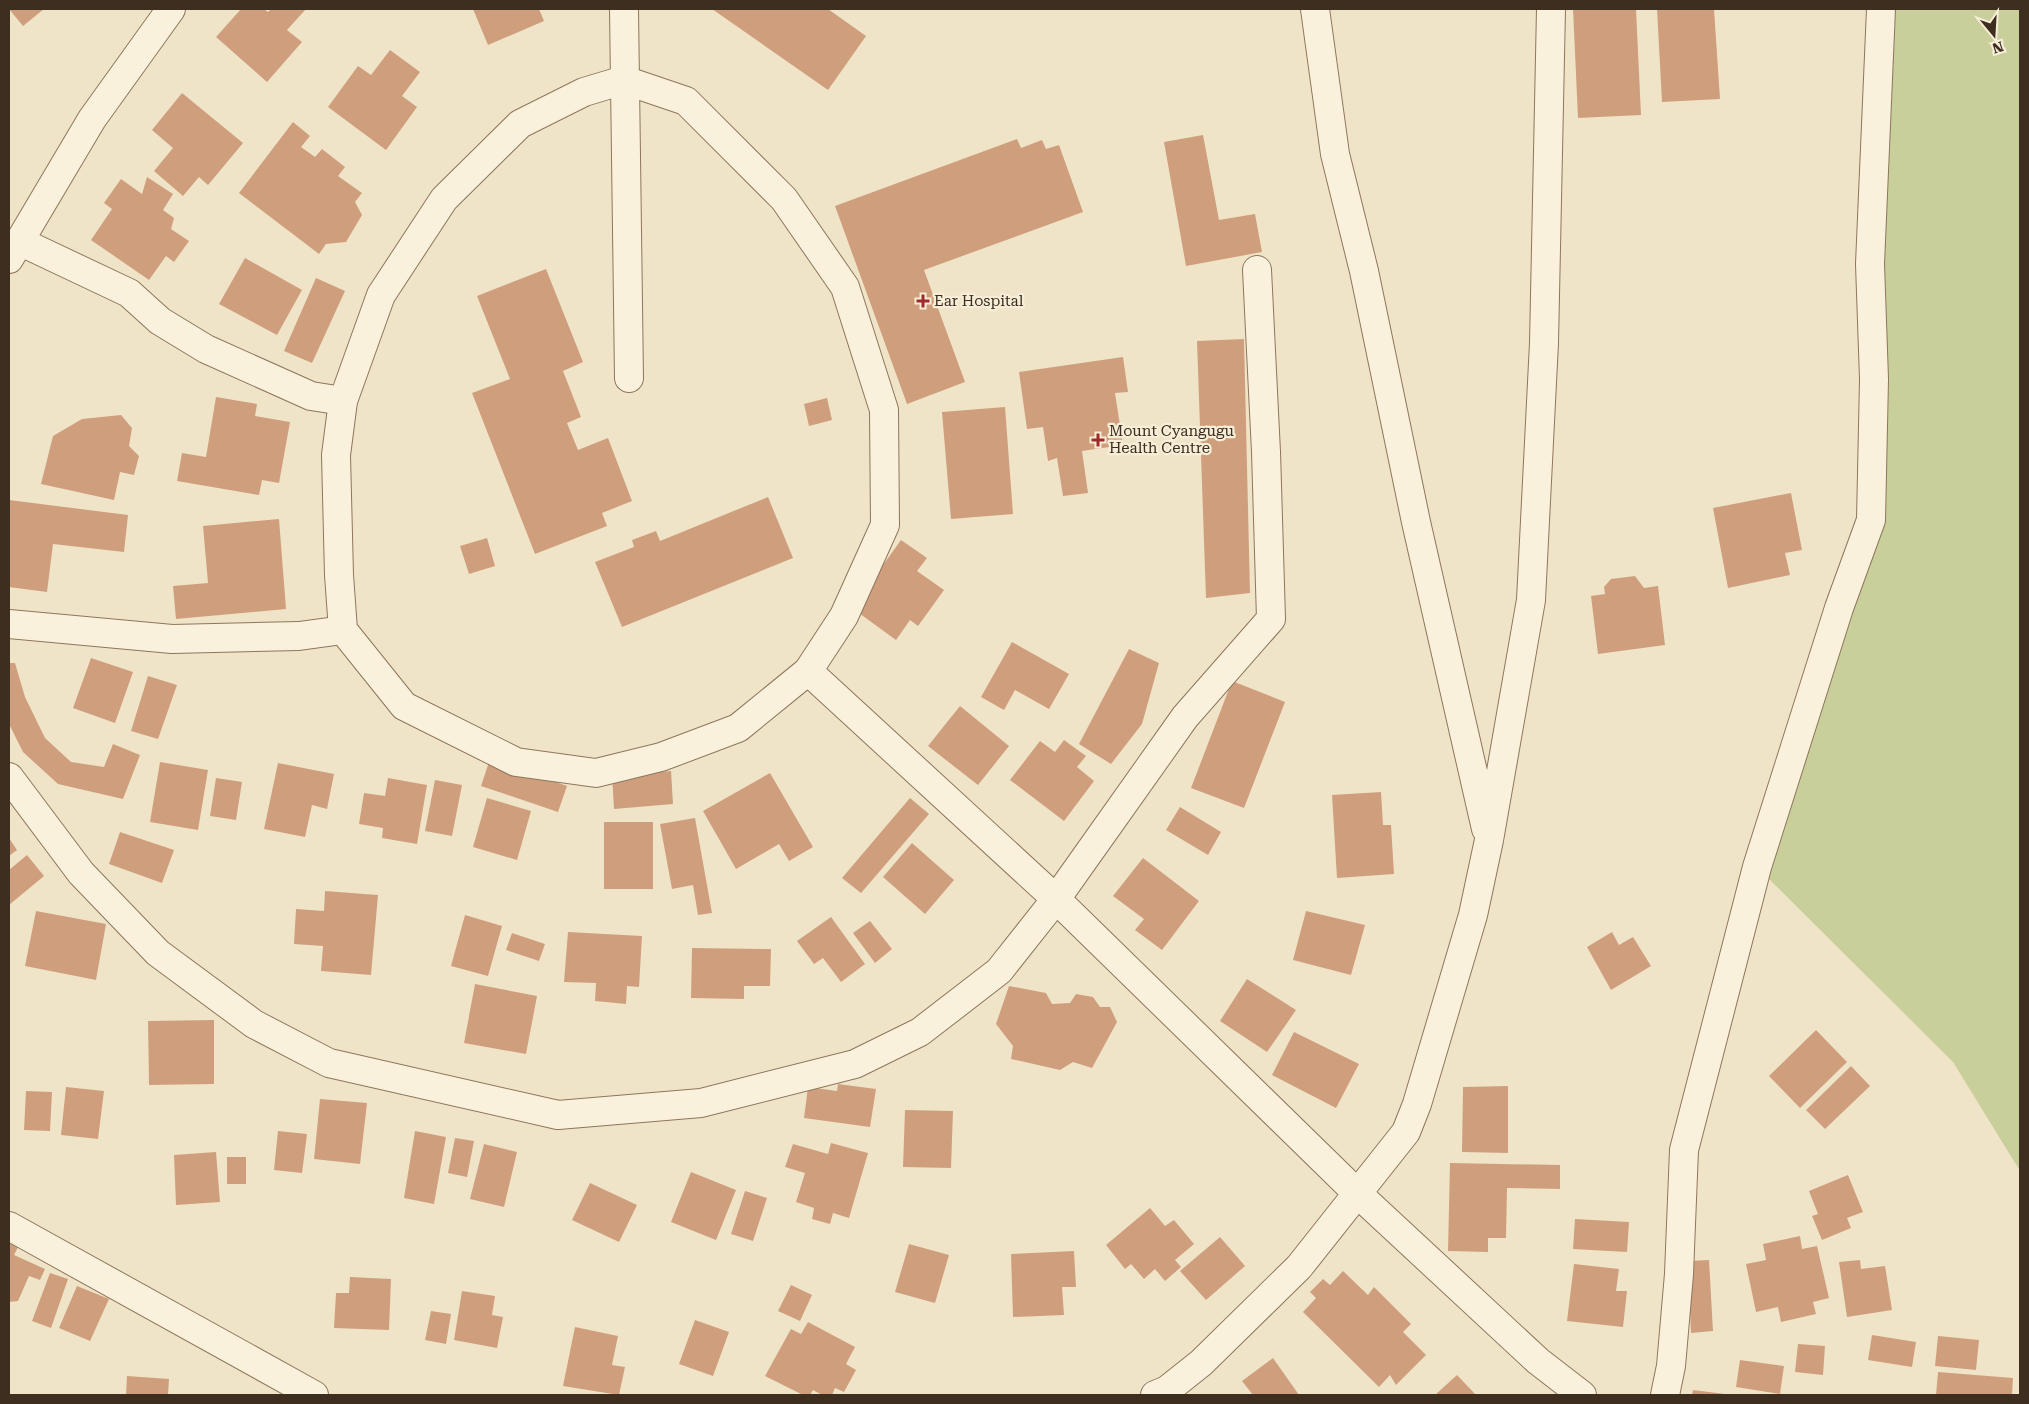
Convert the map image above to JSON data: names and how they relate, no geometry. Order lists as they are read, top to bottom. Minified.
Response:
{"places":{"health":["Ear Hospital","Mount Cyangugu Health Centre"]},"north":"bottom"}
